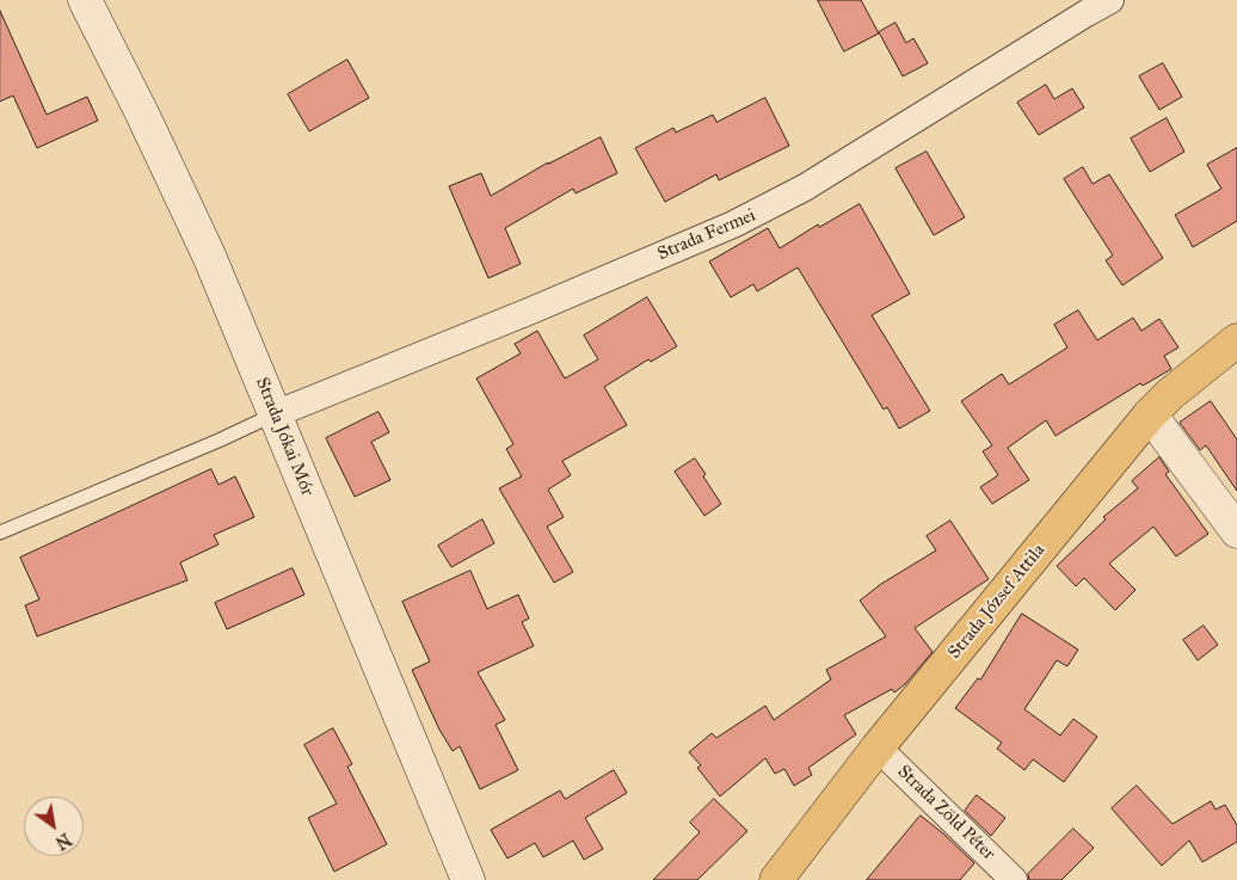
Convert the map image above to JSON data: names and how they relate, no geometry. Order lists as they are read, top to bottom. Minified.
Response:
{"streets":{"main road":["Strada Jókai Mór","Strada József Attila"],"street":["Strada Fermei","Strada Zöld Péter"]},"crossings":[["Strada Fermei","Strada Jókai Mór"],["Strada József Attila","Strada Zöld Péter"]],"north":"bottom right"}
